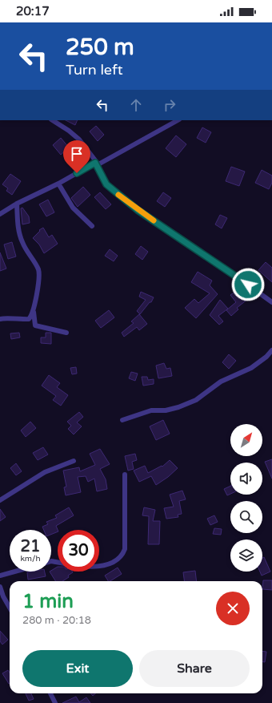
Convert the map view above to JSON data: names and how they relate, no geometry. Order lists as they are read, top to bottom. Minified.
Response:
{"north":"top right","page":{"status":"20:17","turn":["250 m","Turn left"],"speed":"21 km/h","limit":"30","heading":["1 min","280 m · 20:18"],"buttons":["Exit","Share"]}}
